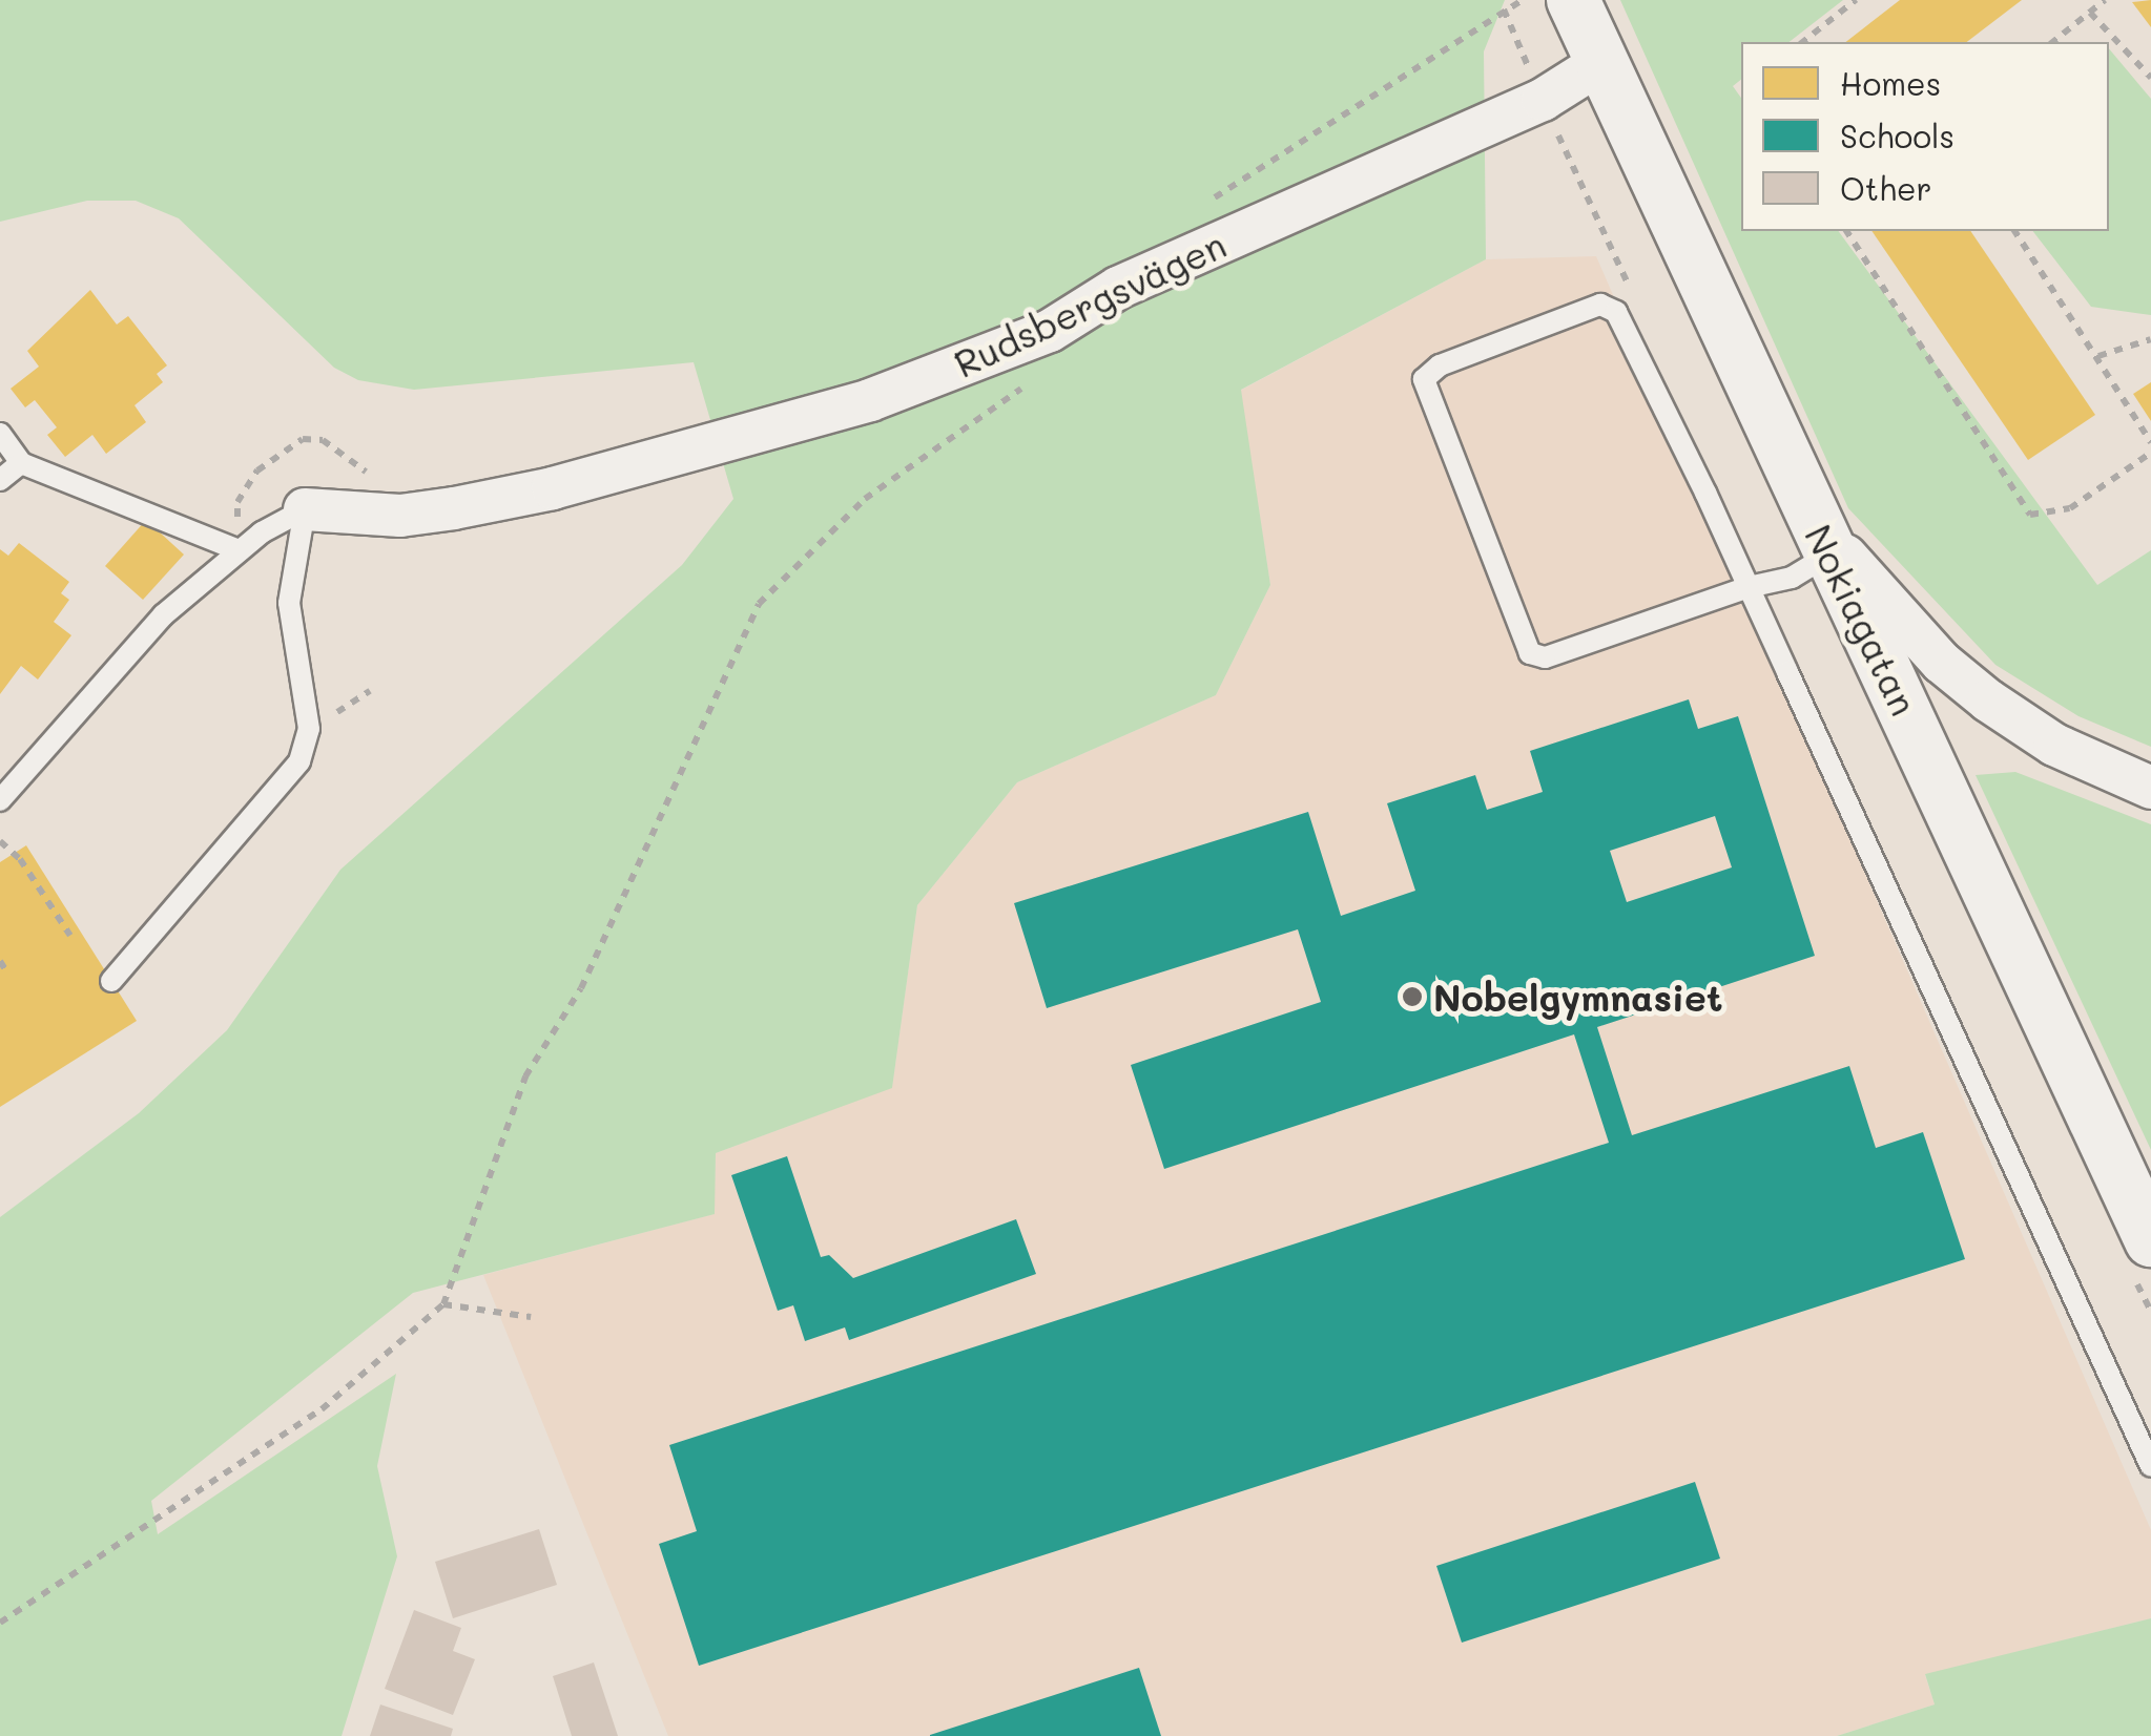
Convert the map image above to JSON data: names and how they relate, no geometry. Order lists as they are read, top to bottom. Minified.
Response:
{"streets":{"street":["Rudsbergsvägen","Nokiagatan"]},"crossings":[["Rudsbergsvägen","Nokiagatan"]],"places":["Nobelgymnasiet"],"legend":["Homes","Schools","Other"]}
